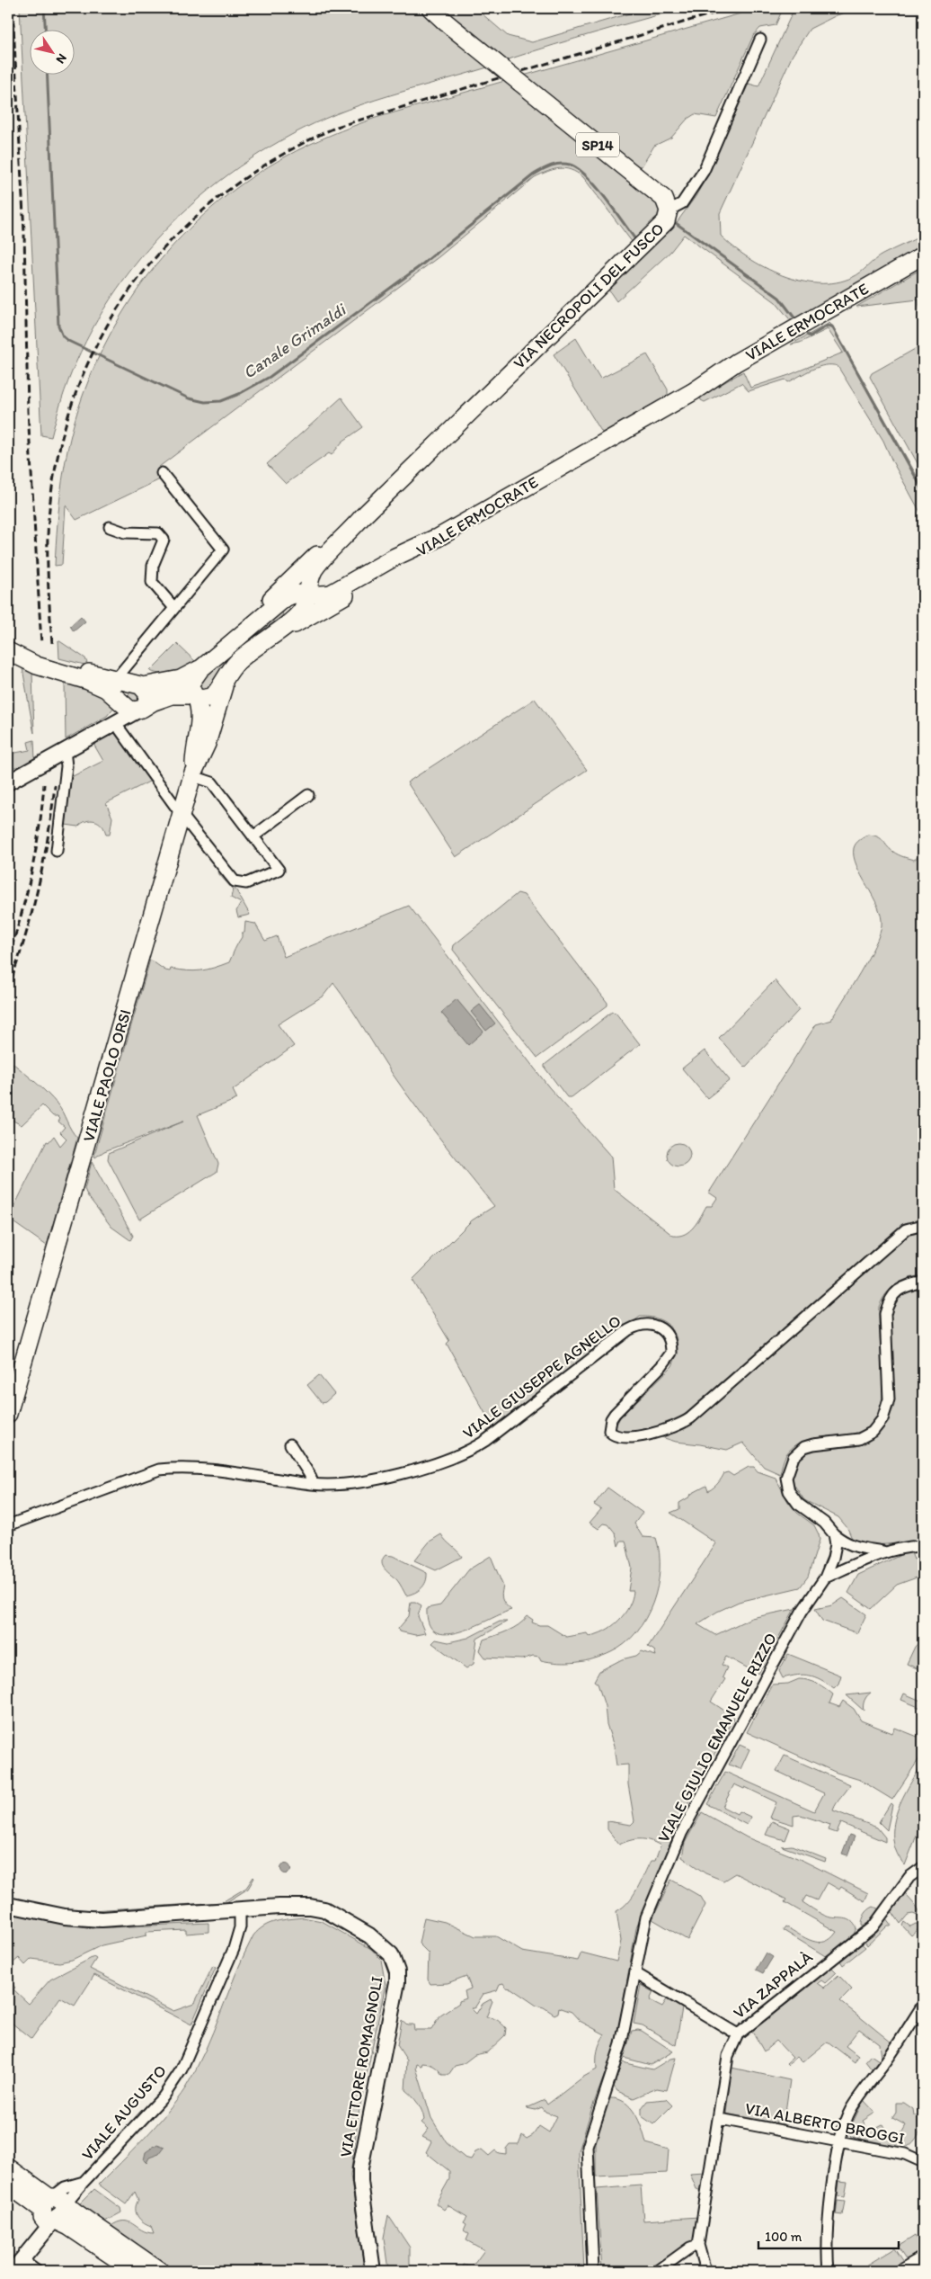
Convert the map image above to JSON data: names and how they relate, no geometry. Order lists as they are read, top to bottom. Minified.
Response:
{"streets":{"main road":["SP14","VIA NECROPOLI DEL FUSCO","VIALE ERMOCRATE","VIALE PAOLO ORSI","VIA ETTORE ROMAGNOLI"],"street":["VIALE GIUSEPPE AGNELLO","VIALE GIULIO EMANUELE RIZZO","VIA ZAPPALÀ","VIALE AUGUSTO","VIA ALBERTO BROGGI"]},"crossings":[["SP14","VIA NECROPOLI DEL FUSCO"],["VIA NECROPOLI DEL FUSCO","VIALE ERMOCRATE"],["VIA ZAPPALÀ","VIA ALBERTO BROGGI"],["VIA ETTORE ROMAGNOLI","VIALE AUGUSTO"]],"water":["Canale Grimaldi"],"scale_bar":"100 m","north":"bottom right"}
